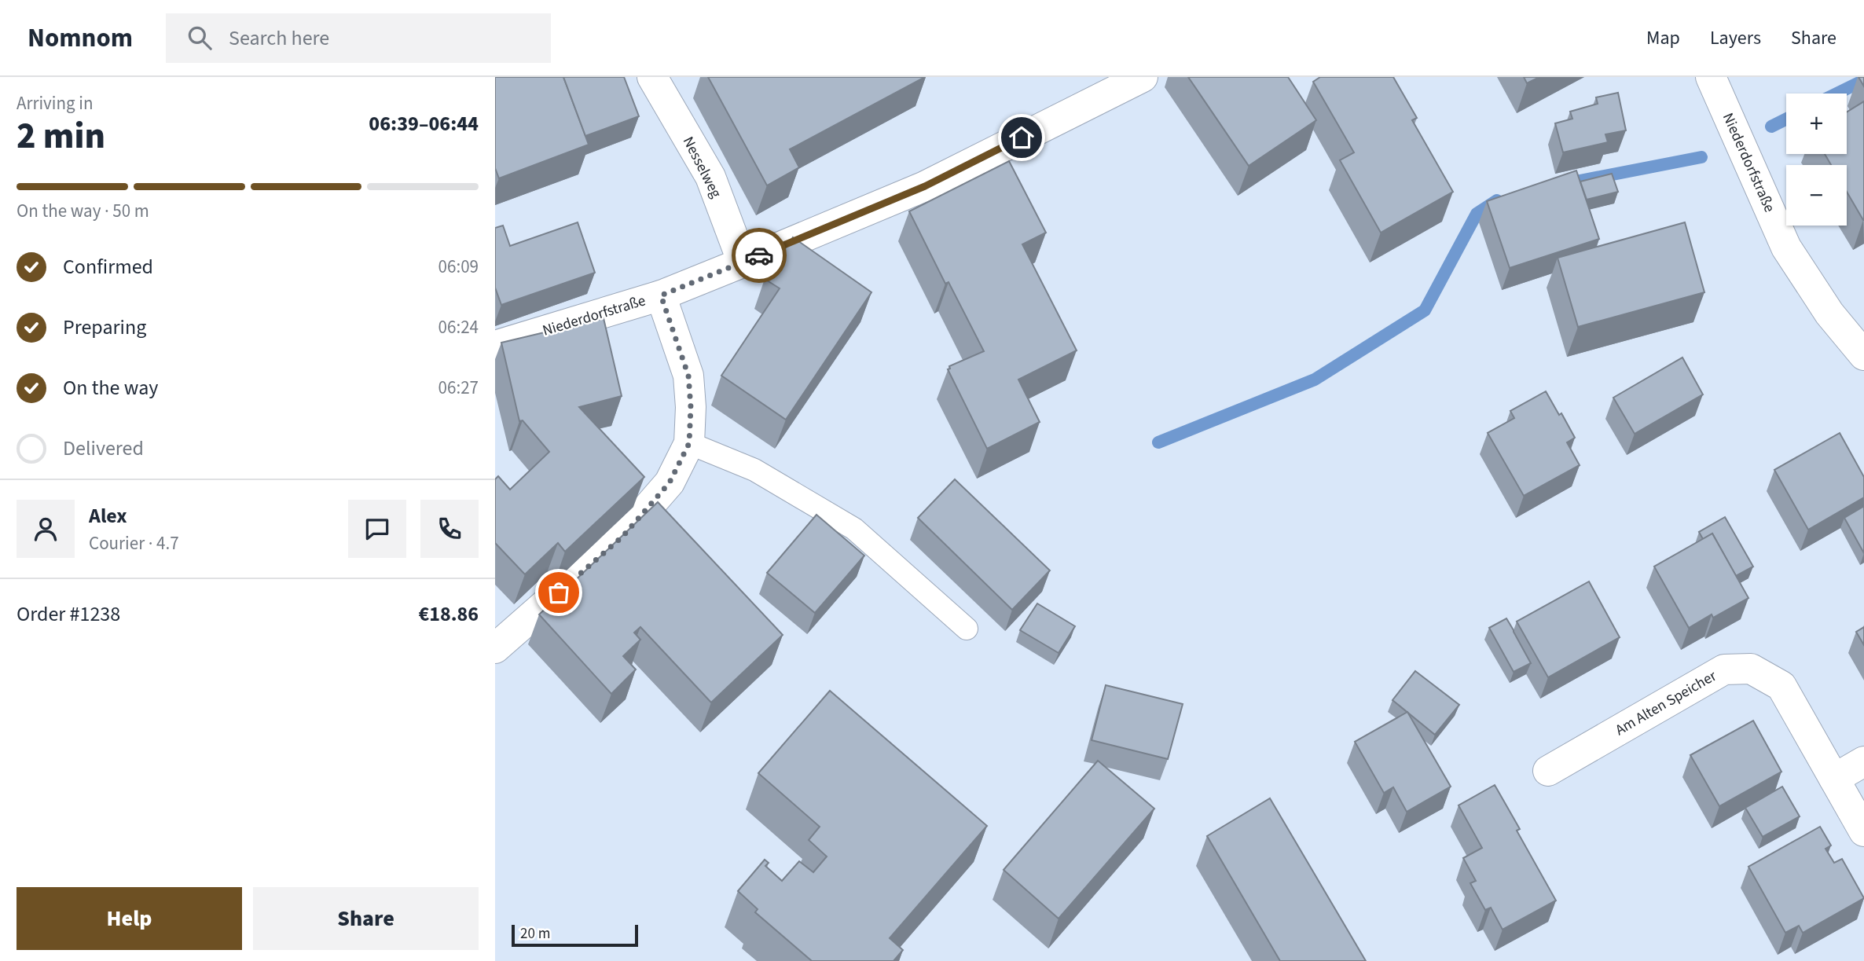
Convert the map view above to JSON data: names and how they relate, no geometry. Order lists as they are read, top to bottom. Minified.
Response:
{"streets":{"street":["Niederdorfstraße","Nesselweg","Am Alten Speicher"]},"crossings":[["Niederdorfstraße","Nesselweg"]],"scale_bar":"20 m","page":{"header":"Nomnom","search":"Search here","nav":["Map","Layers","Share"],"heading":["2 min","Arriving in","06:39–06:44"],"panel":["Alex","Courier · 4.7","Order #1238","€18.86"],"map_buttons":["+","−"],"bar":"On the way · 50 m","list":[["Confirmed","06:09"],["Preparing","06:24"],["On the way","06:27"],"Delivered"],"buttons":["Help","Share"],"scale":"20 m"}}
